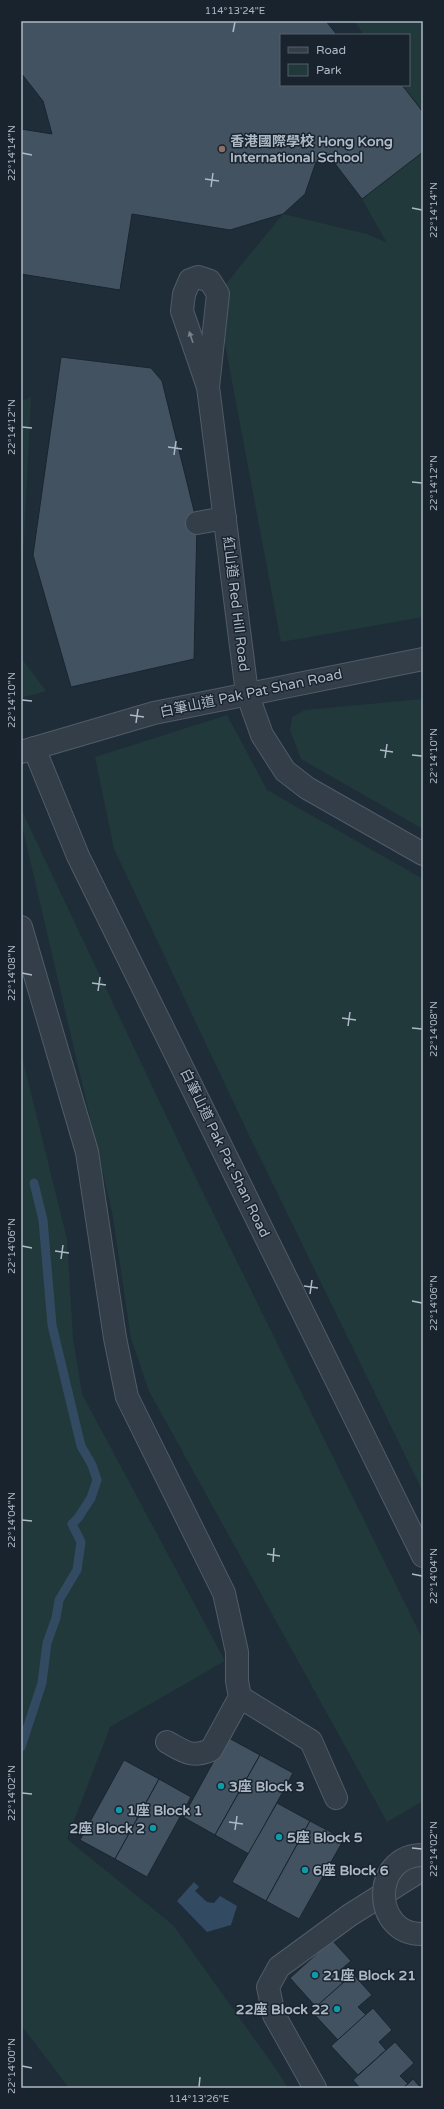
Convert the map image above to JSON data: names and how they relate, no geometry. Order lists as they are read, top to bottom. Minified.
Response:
{"streets":{"street":["紅山道 Red Hill Road","白筆山道 Pak Pat Shan Road"]},"crossings":[["紅山道 Red Hill Road","白筆山道 Pak Pat Shan Road"]],"places":["香港國際學校 Hong Kong International School","3座 Block 3","1座 Block 1","2座 Block 2","5座 Block 5","6座 Block 6","21座 Block 21","22座 Block 22"],"legend":["Road","Park"],"coordinates":["114°13'24\"E","22°14'14\"N","22°14'12\"N","22°14'10\"N","22°14'08\"N","22°14'06\"N","22°14'04\"N","22°14'02\"N","22°14'00\"N","114°13'26\"E"]}
